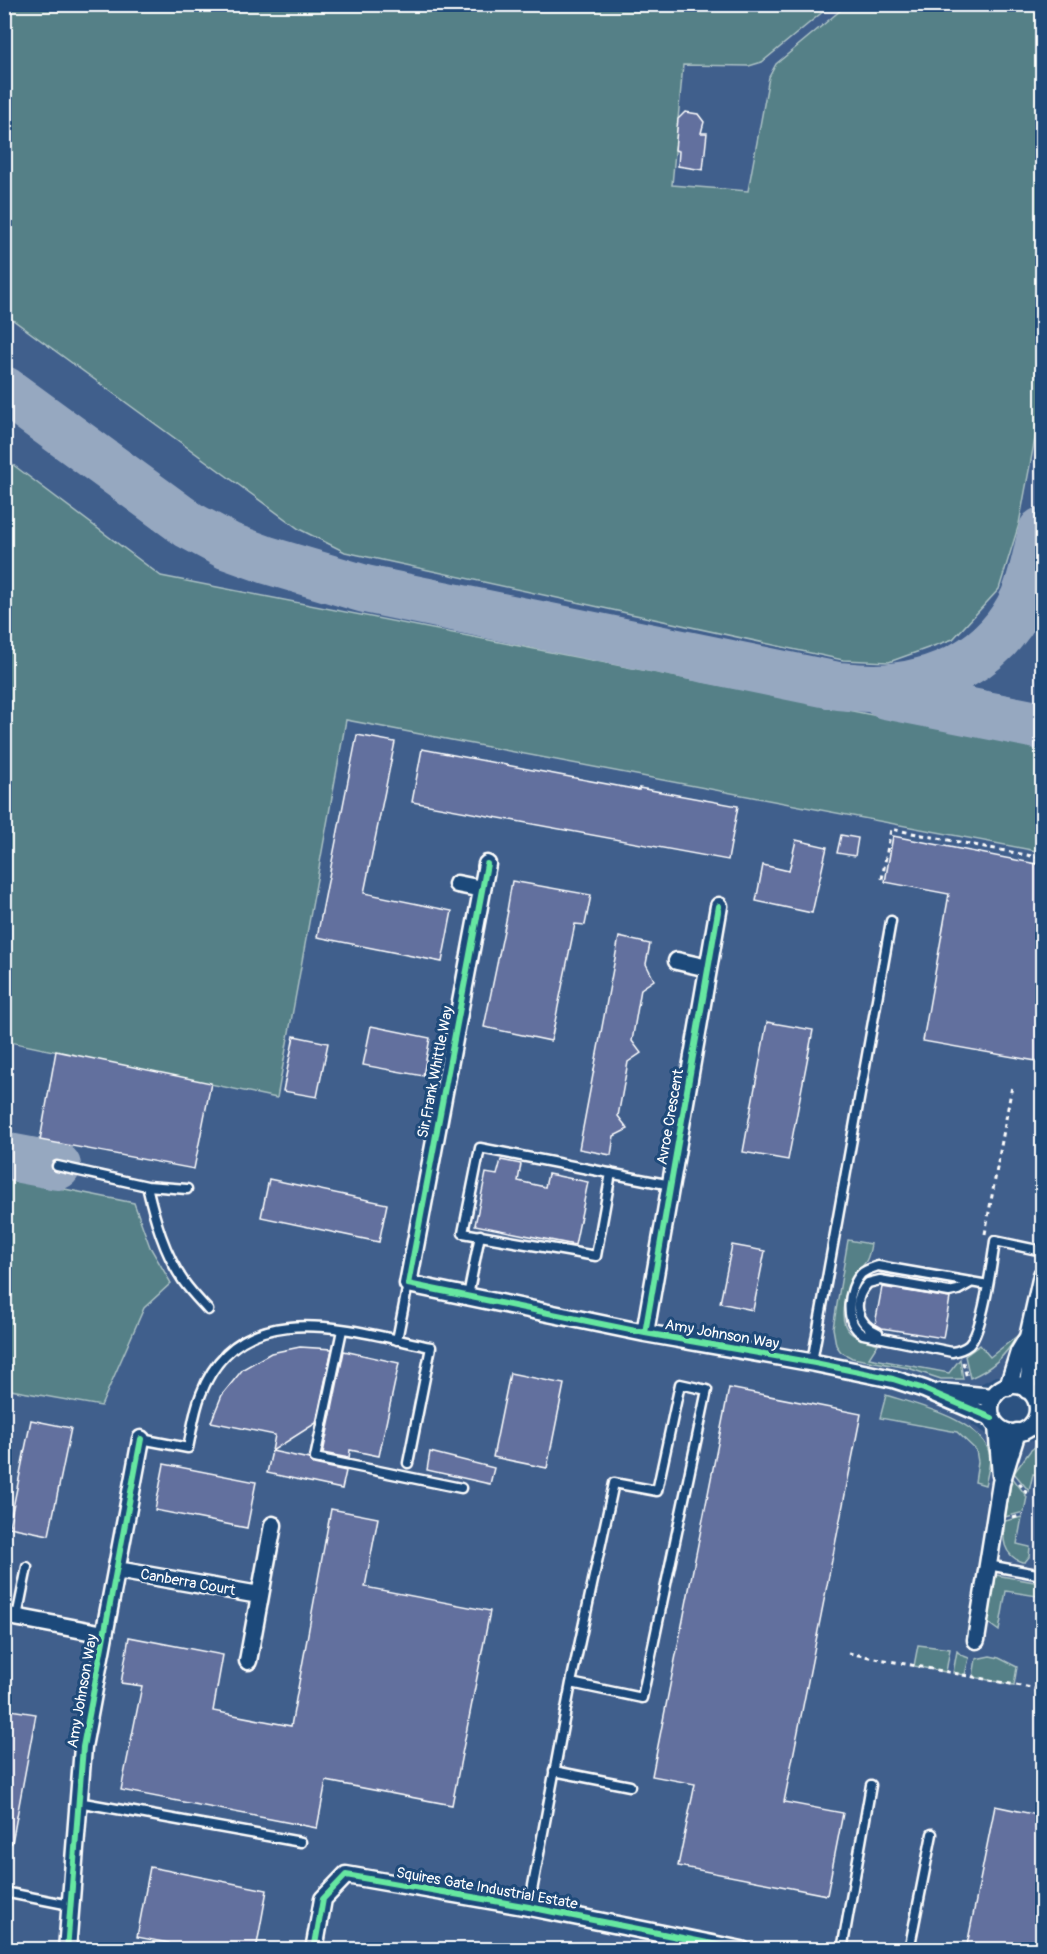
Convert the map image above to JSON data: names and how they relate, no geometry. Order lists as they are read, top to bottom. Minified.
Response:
{"streets":{"street":["Sir Frank Whittle Way","Avroe Crescent","Amy Johnson Way","Canberra Court","Squires Gate Industrial Estate"]},"crossings":[["Sir Frank Whittle Way","Amy Johnson Way"],["Avroe Crescent","Amy Johnson Way"],["Amy Johnson Way","Canberra Court"]]}
